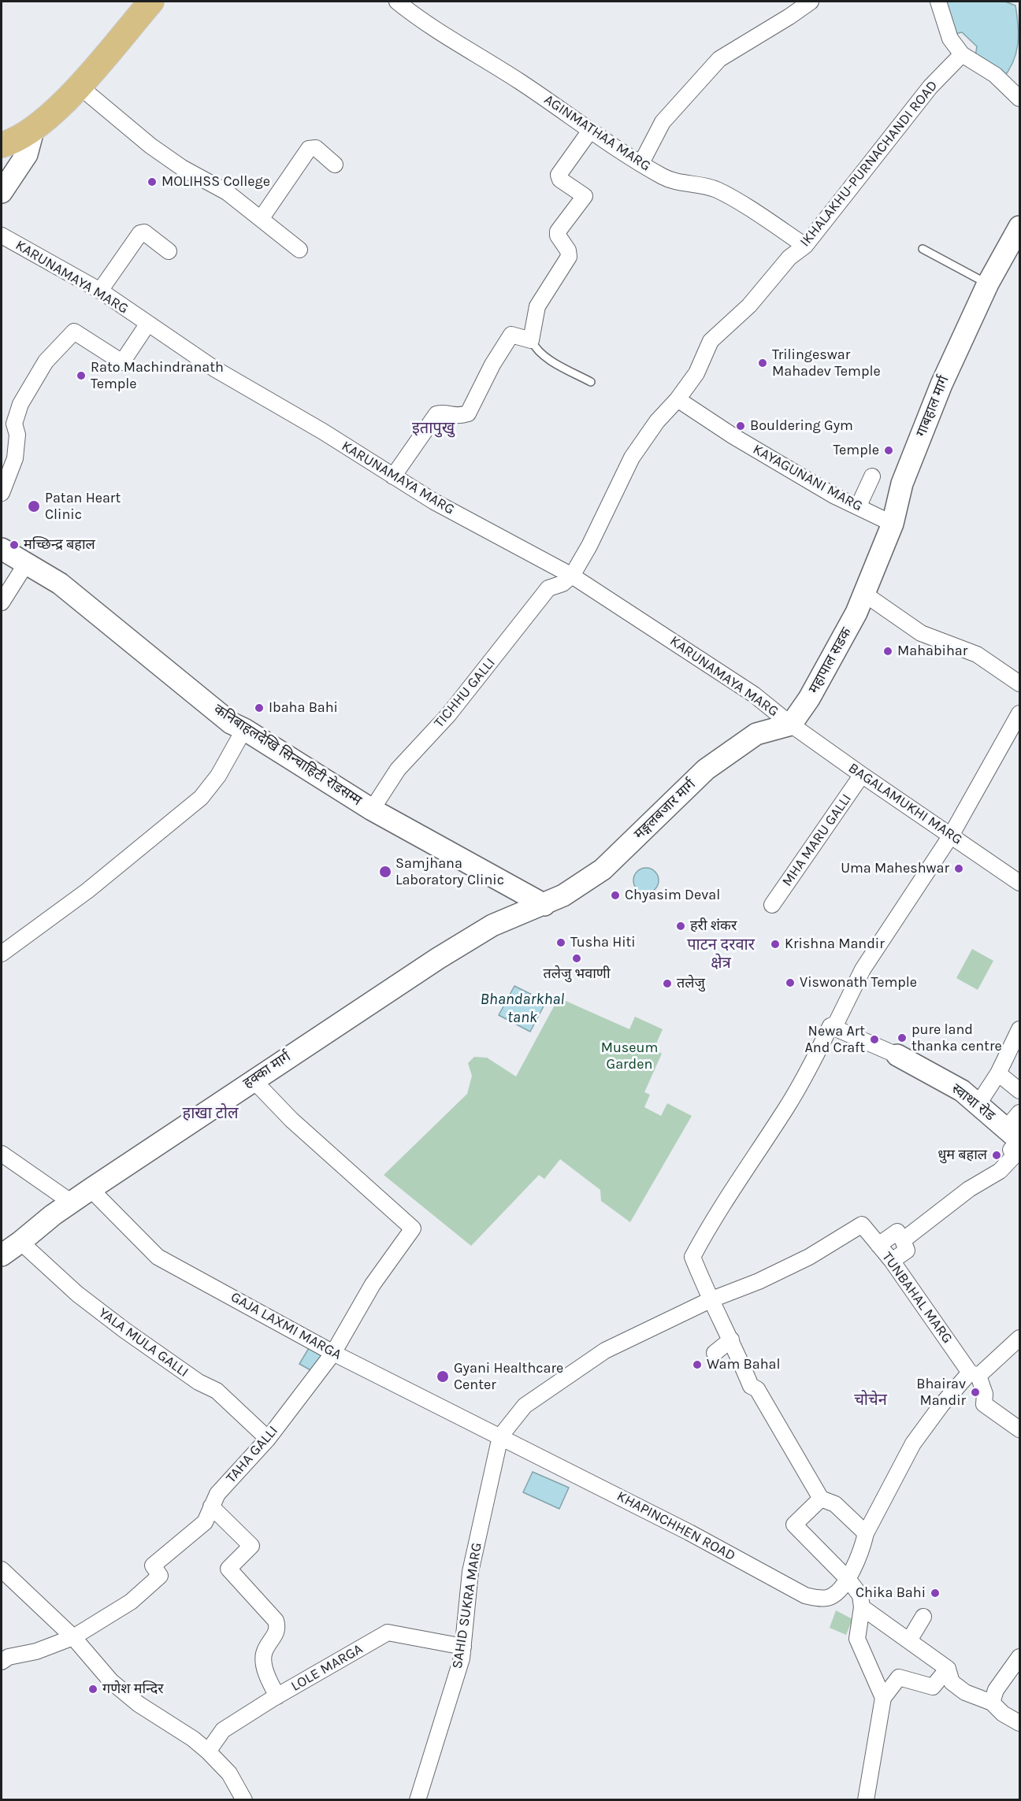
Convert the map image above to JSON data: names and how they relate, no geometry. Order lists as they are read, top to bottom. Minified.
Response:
{"streets":{"main road":["गाबहाल मार्ग","महापाल सडक","कनिबाहलदेखि सिन्चाहिटी रोडसम्म","मङ्गलबजार मार्ग","हक्का मार्ग","स्वाथा रोड"],"street":["AGINMATHAA MARG","IKHALAKHU-PURNACHANDI ROAD","KARUNAMAYA MARG","KAYAGUNANI MARG","TICHHU GALLI","BAGALAMUKHI MARG","MHA MARU GALLI","TUNBAHAL MARG","GAJA LAXMI MARGA","YALA MULA GALLI","TAHA GALLI","KHAPINCHHEN ROAD","SAHID SUKRA MARG","LOLE MARGA"]},"crossings":[["AGINMATHAA MARG","IKHALAKHU-PURNACHANDI ROAD"],["IKHALAKHU-PURNACHANDI ROAD","KARUNAMAYA MARG"],["IKHALAKHU-PURNACHANDI ROAD","KAYAGUNANI MARG"],["IKHALAKHU-PURNACHANDI ROAD","TICHHU GALLI"],["KARUNAMAYA MARG","महापाल सडक"],["KARUNAMAYA MARG","TICHHU GALLI"],["KARUNAMAYA MARG","BAGALAMUKHI MARG"],["KARUNAMAYA MARG","मङ्गलबजार मार्ग"],["गाबहाल मार्ग","KAYAGUNANI MARG"],["गाबहाल मार्ग","महापाल सडक"],["महापाल सडक","BAGALAMUKHI MARG"],["महापाल सडक","मङ्गलबजार मार्ग"],["TICHHU GALLI","कनिबाहलदेखि सिन्चाहिटी रोडसम्म"],["कनिबाहलदेखि सिन्चाहिटी रोडसम्म","मङ्गलबजार मार्ग"],["कनिबाहलदेखि सिन्चाहिटी रोडसम्म","हक्का मार्ग"],["BAGALAMUKHI MARG","मङ्गलबजार मार्ग"],["BAGALAMUKHI MARG","MHA MARU GALLI"],["मङ्गलबजार मार्ग","हक्का मार्ग"],["हक्का मार्ग","GAJA LAXMI MARGA"],["हक्का मार्ग","YALA MULA GALLI"],["हक्का मार्ग","TAHA GALLI"],["GAJA LAXMI MARGA","TAHA GALLI"],["GAJA LAXMI MARGA","KHAPINCHHEN ROAD"],["GAJA LAXMI MARGA","SAHID SUKRA MARG"],["YALA MULA GALLI","TAHA GALLI"],["KHAPINCHHEN ROAD","SAHID SUKRA MARG"],["SAHID SUKRA MARG","LOLE MARGA"]],"districts":["इतापुखु","पाटन दरवार क्षेत्र","हाखा टोल","चोचेन"],"water":["Bhandarkhal tank"],"parks":["Museum Garden"],"places":["MOLIHSS College","Trilingeswar Mahadev Temple","Rato Machindranath Temple","Bouldering Gym","Temple","Patan Heart Clinic","मच्छिन्द्र बहाल","Mahabihar","Ibaha Bahi","Uma Maheshwar","Samjhana Laboratory Clinic","Chyasim Deval","हरी शंकर","Tusha Hiti","Krishna Mandir","तलेजु भवाणी","Viswonath Temple","तलेजु","pure land thanka centre","Newa Art And Craft","धुम बहाल","Wam Bahal","Gyani Healthcare Center","Bhairav Mandir","Chika Bahi","गणेश मन्दिर"]}
